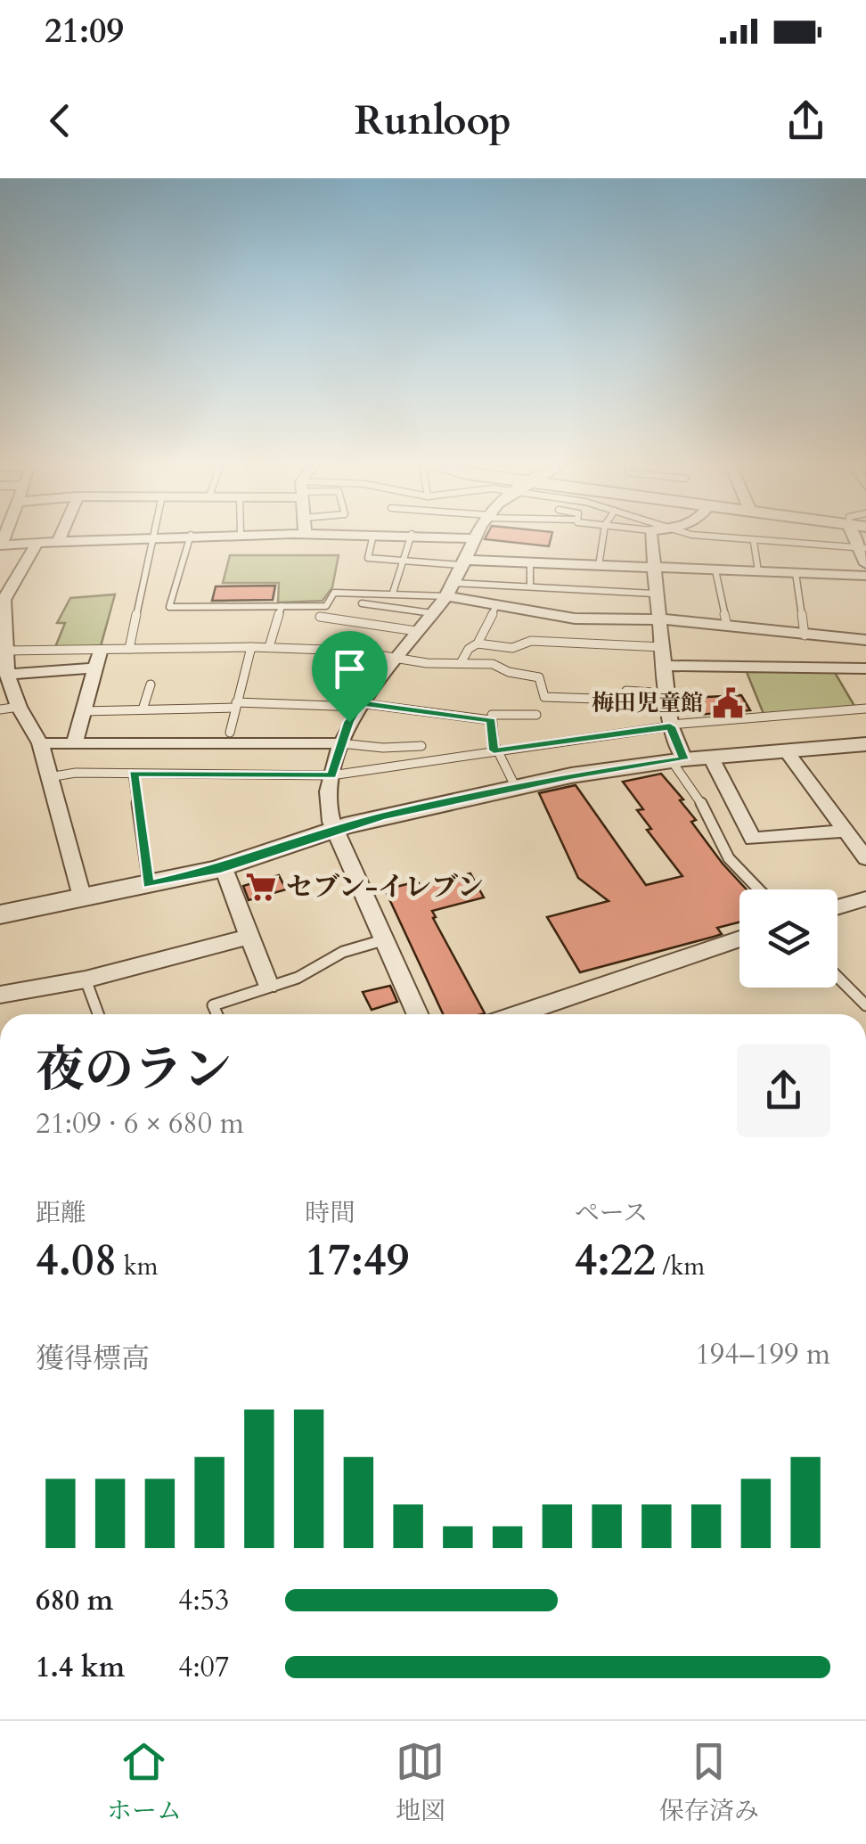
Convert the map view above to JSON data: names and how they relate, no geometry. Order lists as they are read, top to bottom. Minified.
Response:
{"places":{"public building":["梅田児童館"],"supermarket":["セブン-イレブン"]},"page":{"status":"21:09","header":"Runloop","heading":["夜のラン","21:09 · 6 × 680 m"],"stats":[["距離","4.08 km"],["時間","17:49"],["ペース","4:22 /km"]],"chart":["獲得標高","194–199 m"],"list":[{"name":"680 m","note":"4:53"},{"name":"1.4 km","note":"4:07"}],"tabs":["ホーム","地図","保存済み"]}}
